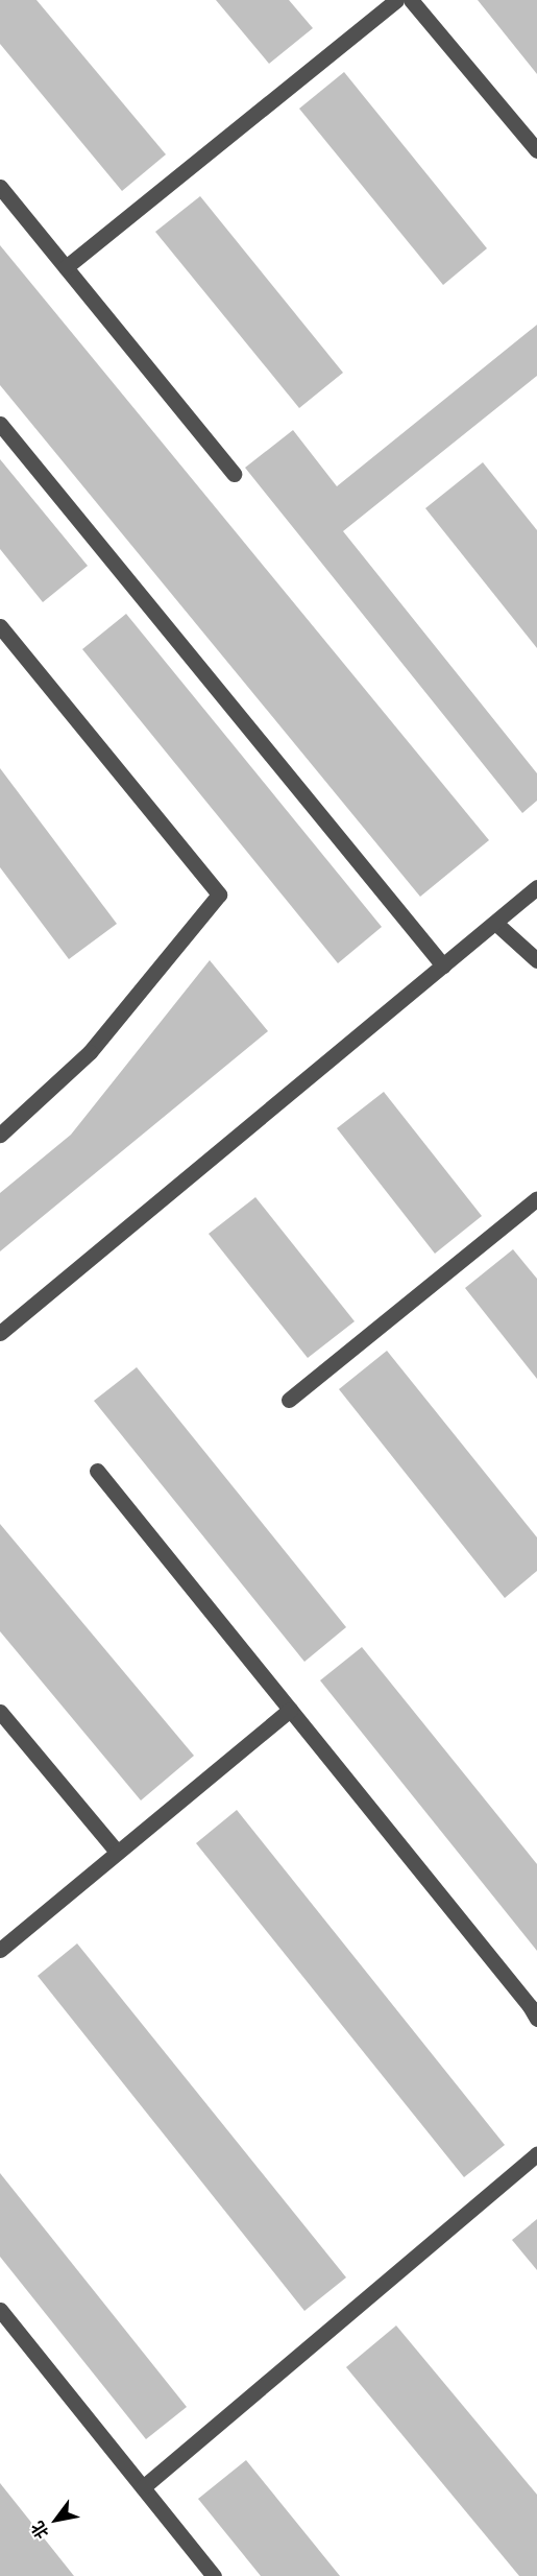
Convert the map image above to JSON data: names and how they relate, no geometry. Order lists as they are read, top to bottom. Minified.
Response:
{"north":"bottom left"}
